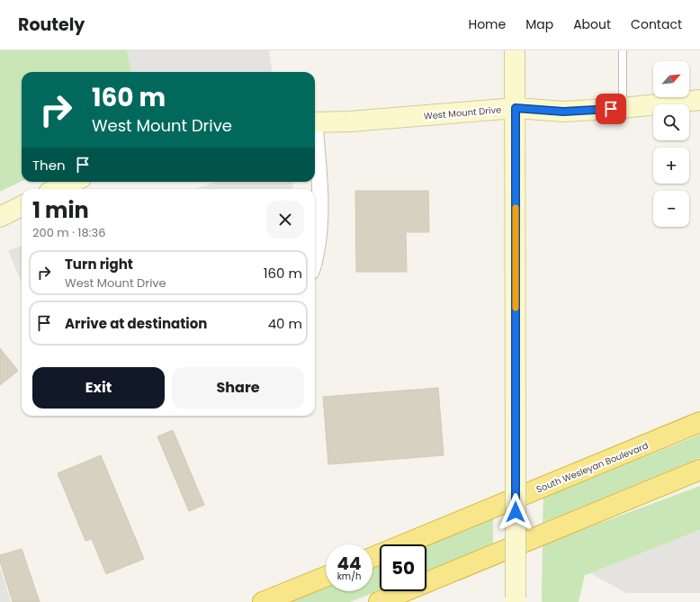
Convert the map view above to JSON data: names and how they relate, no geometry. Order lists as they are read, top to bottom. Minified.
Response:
{"streets":{"highway":["South Wesleyan Boulevard"],"main road":["West Mount Drive"]},"north":"top right","page":{"header":"Routely","nav":["Home","Map","About","Contact"],"map_buttons":["+","−"],"turn":["160 m","West Mount Drive"],"then":"Then","heading":["1 min","200 m · 18:36"],"list":[{"name":"Turn right","note":"West Mount Drive","value":"160 m"},{"name":"Arrive at destination","value":"40 m"}],"buttons":["Exit","Share"],"speed":"44 km/h","limit":"50"}}
